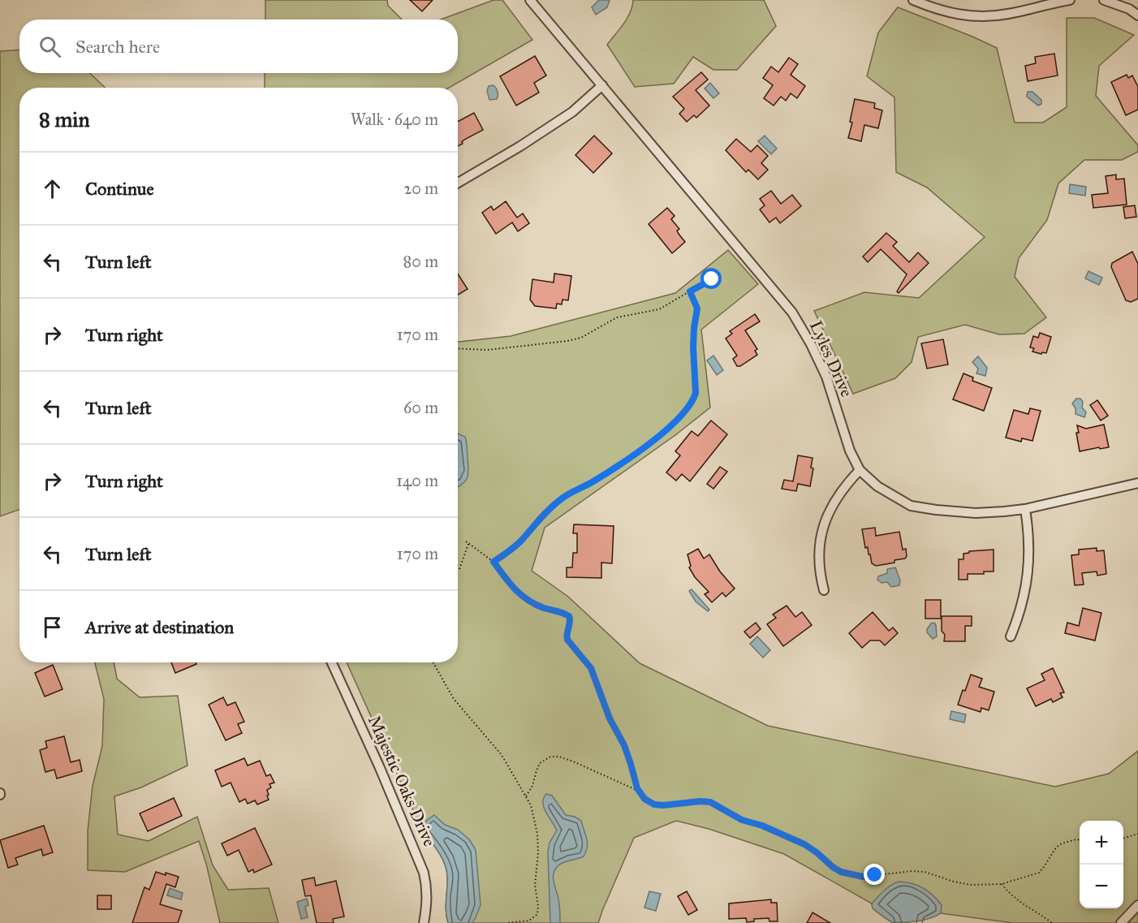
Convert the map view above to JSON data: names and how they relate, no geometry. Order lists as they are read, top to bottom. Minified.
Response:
{"streets":{"street":["Lyles Drive","Majestic Oaks Drive"]},"page":{"search":"Search here","heading":["8 min","Walk · 640 m"],"list":[["Continue","20 m"],["Turn left","80 m"],["Turn right","170 m"],["Turn left","60 m"],["Turn right","140 m"],["Turn left","170 m"],"Arrive at destination"],"map_buttons":["+","−"]}}
